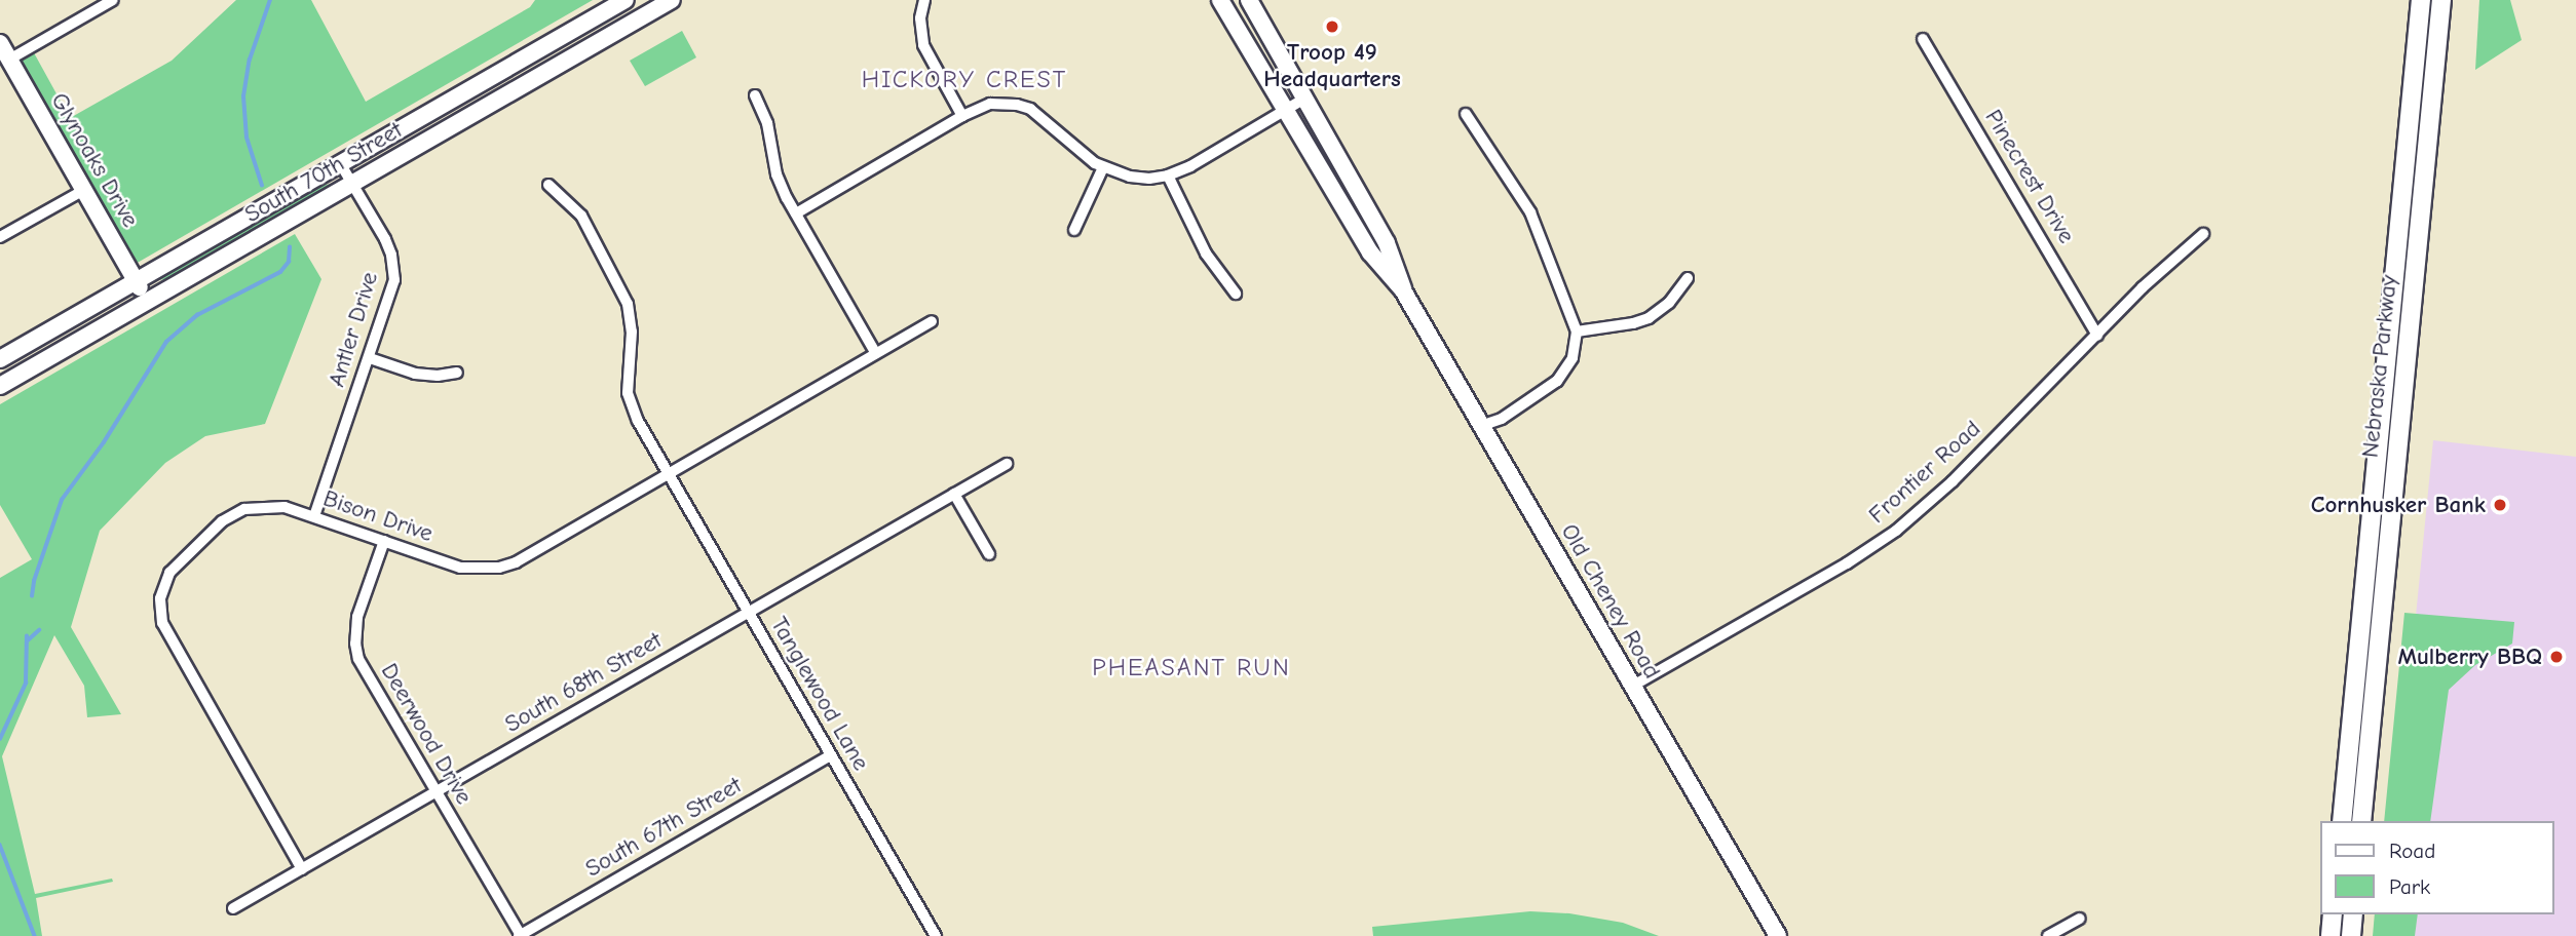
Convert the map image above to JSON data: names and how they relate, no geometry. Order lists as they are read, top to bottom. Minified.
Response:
{"streets":{"main road":["Glynoaks Drive","South 70th Street","Nebraska Parkway","Old Cheney Road"],"street":["Pinecrest Drive","Antler Drive","Frontier Road","Bison Drive","South 68th Street","Tanglewood Lane","Deerwood Drive","South 67th Street"]},"crossings":[["Glynoaks Drive","South 70th Street"],["South 70th Street","Antler Drive"],["Pinecrest Drive","Frontier Road"],["Antler Drive","Bison Drive"],["Frontier Road","Old Cheney Road"],["Bison Drive","South 68th Street"],["Bison Drive","Tanglewood Lane"],["Bison Drive","Deerwood Drive"],["South 68th Street","Tanglewood Lane"],["South 68th Street","Deerwood Drive"],["Tanglewood Lane","South 67th Street"],["Deerwood Drive","South 67th Street"]],"districts":["HICKORY CREST","PHEASANT RUN"],"places":["Troop 49 Headquarters","Cornhusker Bank","Mulberry BBQ"],"legend":["Road","Park"]}
